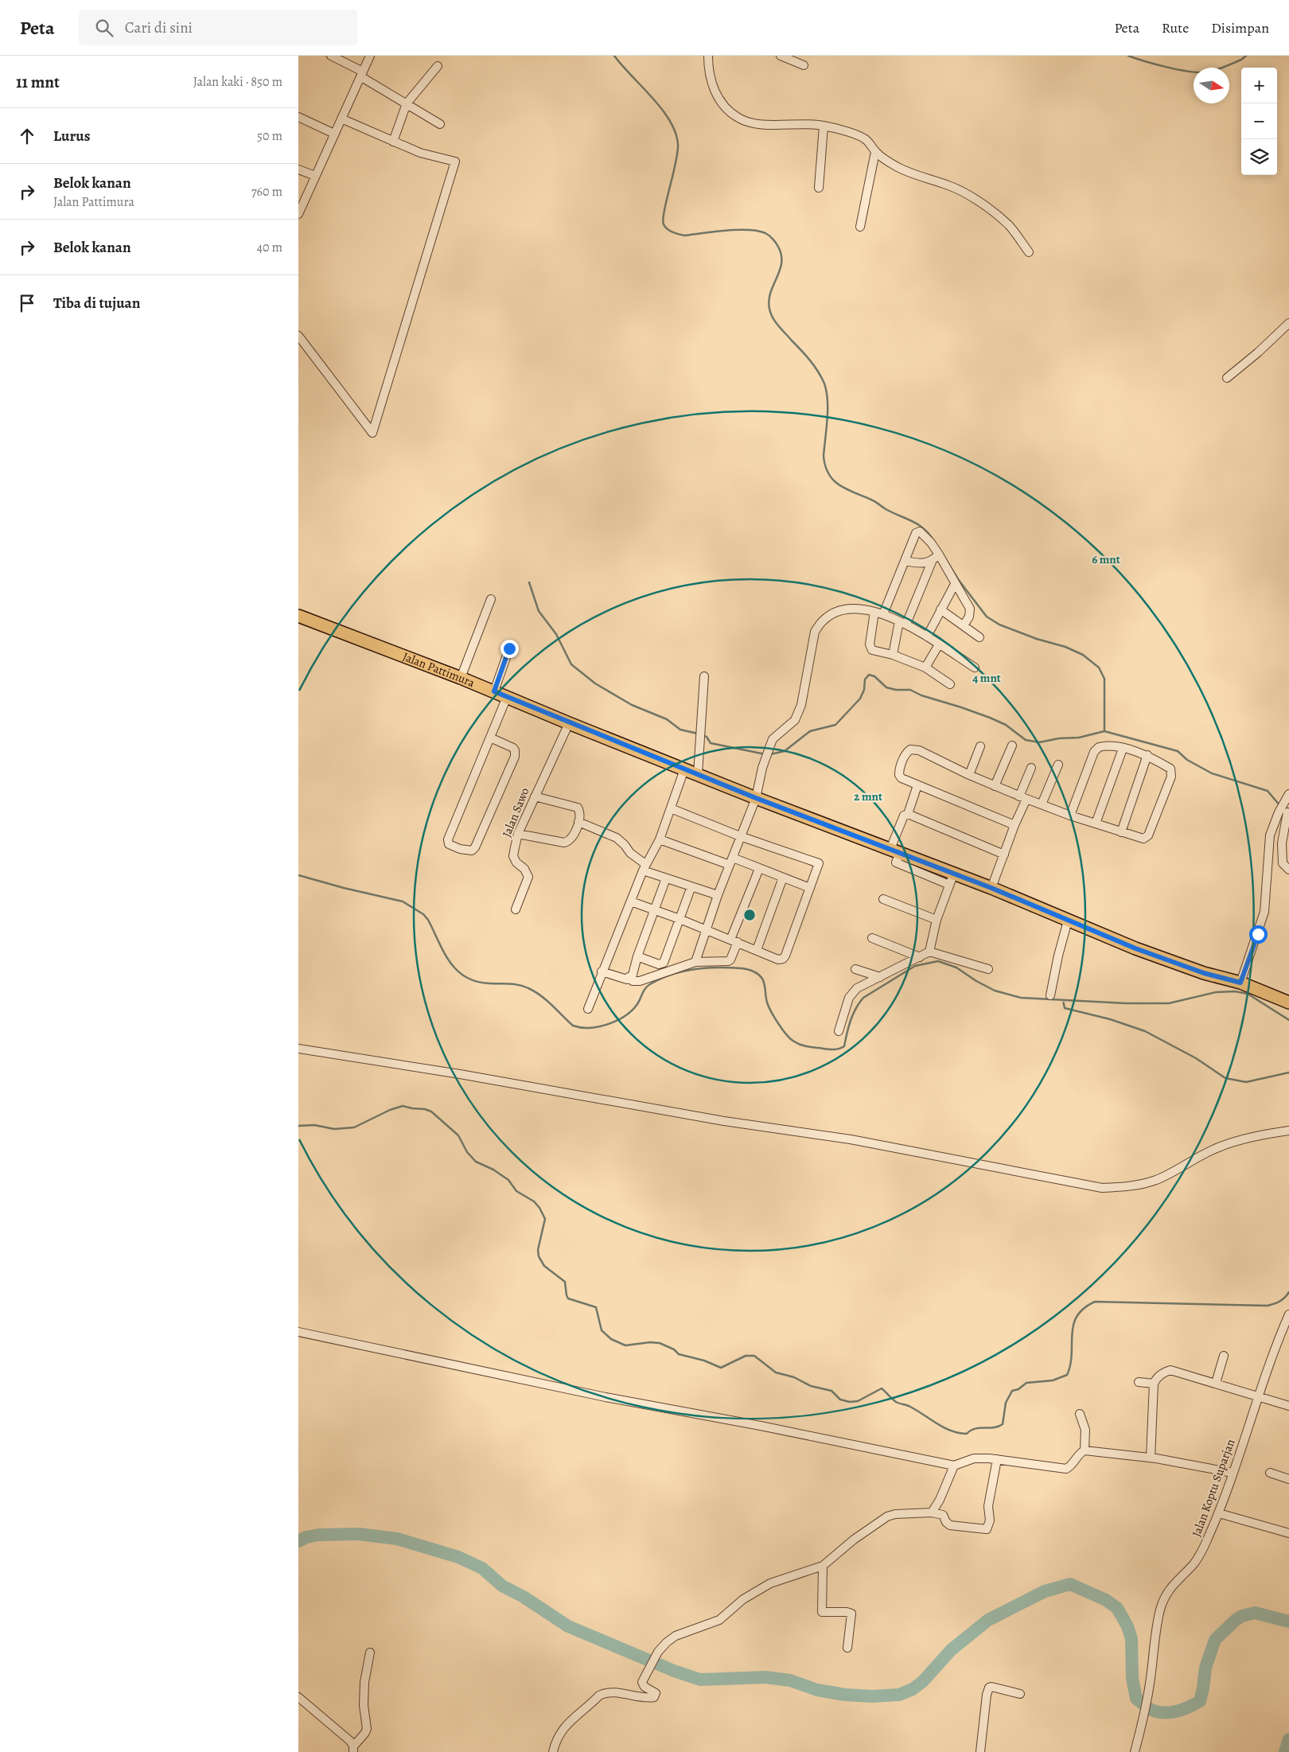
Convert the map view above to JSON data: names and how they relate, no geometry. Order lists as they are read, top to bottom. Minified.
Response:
{"streets":{"main road":["Jalan Pattimura"],"street":["Jalan Sawo","Jalan Koptu Suparjan"]},"crossings":[["Jalan Pattimura","Jalan Sawo"]],"north":"right","page":{"header":"Peta","search":"Cari di sini","nav":["Peta","Rute","Disimpan"],"heading":["11 mnt","Jalan kaki · 850 m"],"map_buttons":["+","−"],"list":[["Lurus","50 m"],["Belok kanan","Jalan Pattimura","760 m"],["Belok kanan","40 m"],"Tiba di tujuan"]},"rings":["6 mnt","4 mnt","2 mnt"]}
